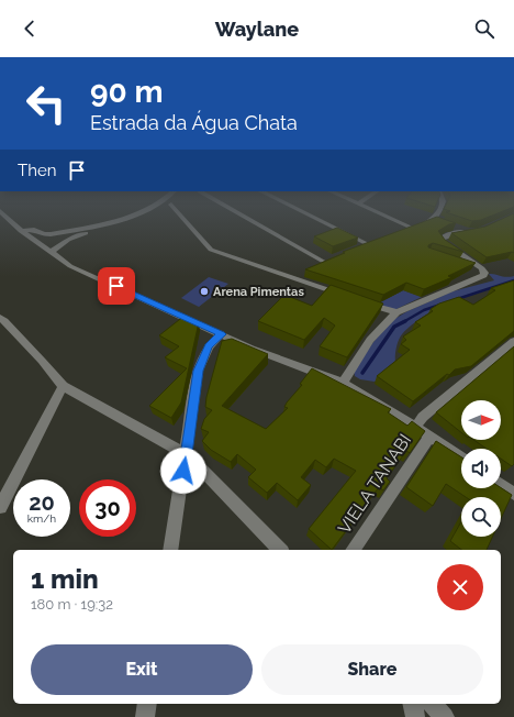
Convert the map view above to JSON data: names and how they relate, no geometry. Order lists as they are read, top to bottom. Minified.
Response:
{"streets":{"street":["VIELA TANABI"]},"places":["Arena Pimentas"],"north":"right","page":{"header":"Waylane","turn":["90 m","Estrada da Água Chata"],"then":"Then","speed":"20 km/h","limit":"30","heading":["1 min","180 m · 19:32"],"buttons":["Exit","Share"]}}
